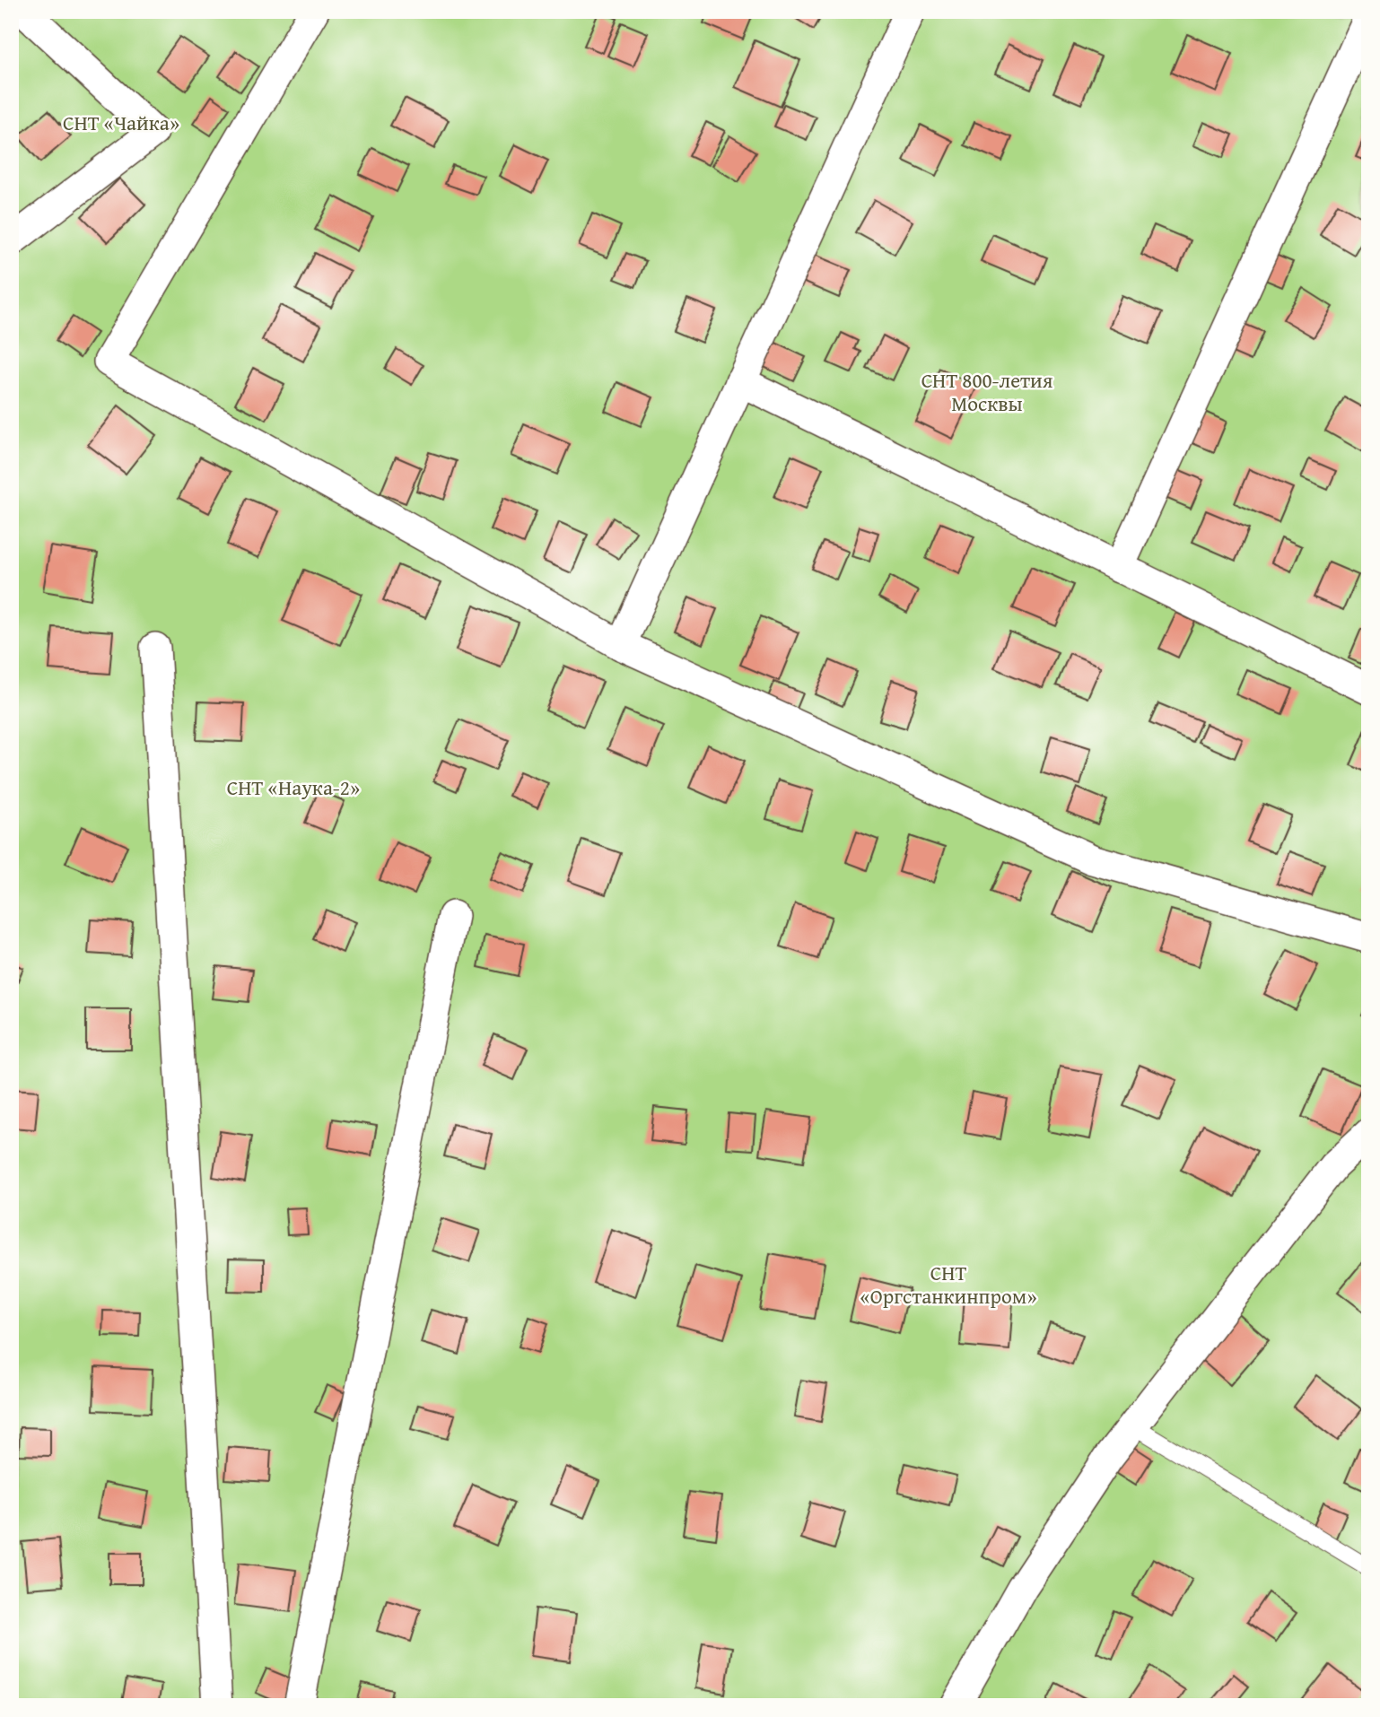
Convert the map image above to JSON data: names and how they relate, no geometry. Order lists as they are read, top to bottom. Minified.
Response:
{"parks":["СНТ «Чайка»","СНТ 800-летия Москвы","СНТ «Наука-2»","СНТ «Оргстанкинпром»"]}
